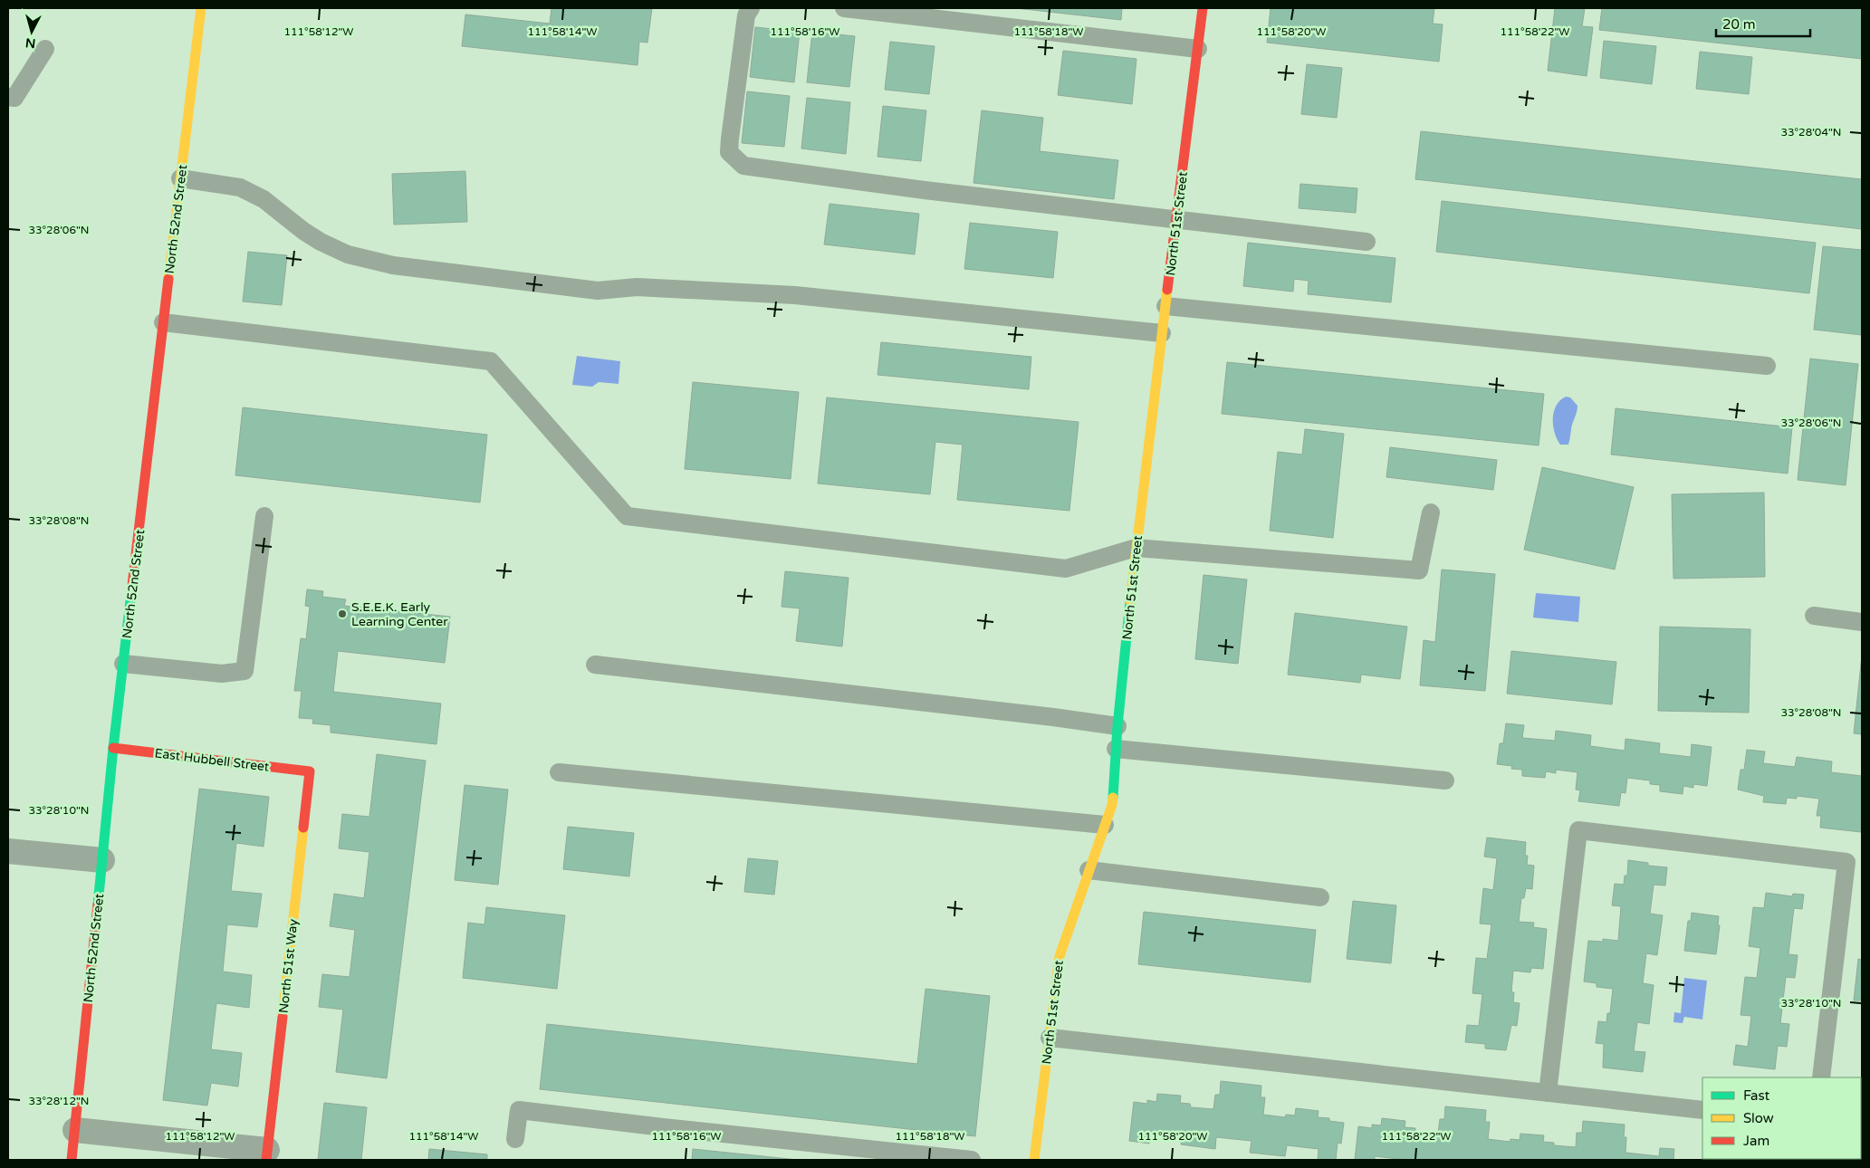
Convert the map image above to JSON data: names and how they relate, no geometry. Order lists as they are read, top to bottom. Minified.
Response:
{"streets":{"street":["North 52nd Street","North 51st Street","East Hubbell Street","North 51st Way"]},"crossings":[["North 52nd Street","East Hubbell Street"],["East Hubbell Street","North 51st Way"]],"places":["S.E.E.K. Early Learning Center"],"legend":["Fast","Slow","Jam"],"scale_bar":"20 m","north":"bottom","coordinates":["111°58'12\"W","111°58'14\"W","111°58'16\"W","111°58'18\"W","111°58'20\"W","111°58'22\"W","33°28'04\"N","33°28'06\"N","33°28'08\"N","33°28'10\"N","33°28'12\"N"]}
